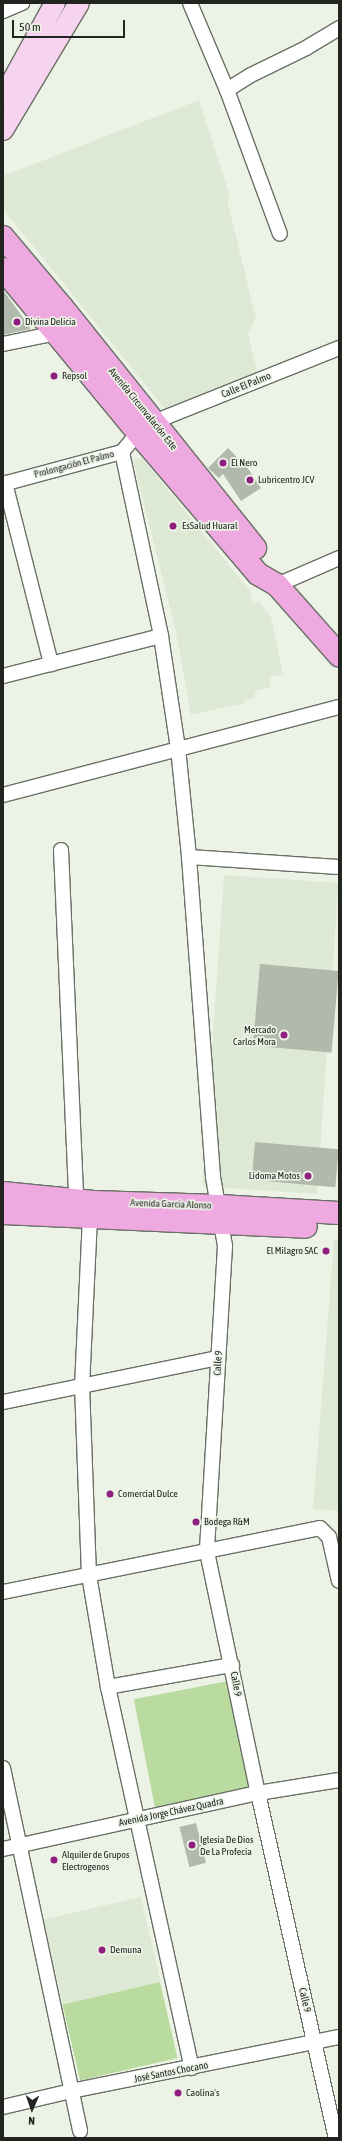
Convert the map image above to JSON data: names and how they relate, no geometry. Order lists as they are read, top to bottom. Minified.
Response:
{"streets":{"main road":["Avenida Circunvalación Este","Avenida Garcia Alonso"],"street":["Calle El Palmo","Prolongación El Palmo","Calle 9","Avenida Jorge Chávez Quadra","José Santos Chocano"]},"crossings":[["Calle El Palmo","Avenida Circunvalación Este"],["Calle El Palmo","Prolongación El Palmo"],["Avenida Circunvalación Este","Prolongación El Palmo"],["Prolongación El Palmo","Calle 9"],["Avenida Garcia Alonso","Calle 9"],["Calle 9","Avenida Jorge Chávez Quadra"],["Calle 9","José Santos Chocano"]],"places":["Divina Delicia","Repsol","El Nero","Lubricentro JCV","EsSalud Huaral","Mercado Carlos Mora","Lidoma Motos","El Milagro SAC","Comercial Dulce","Bodega R&M","Iglesia De Dios De La Profecia","Alquiler de Grupos Electrogenos","Demuna","Caolina's"],"scale_bar":"50 m","north":"bottom"}
